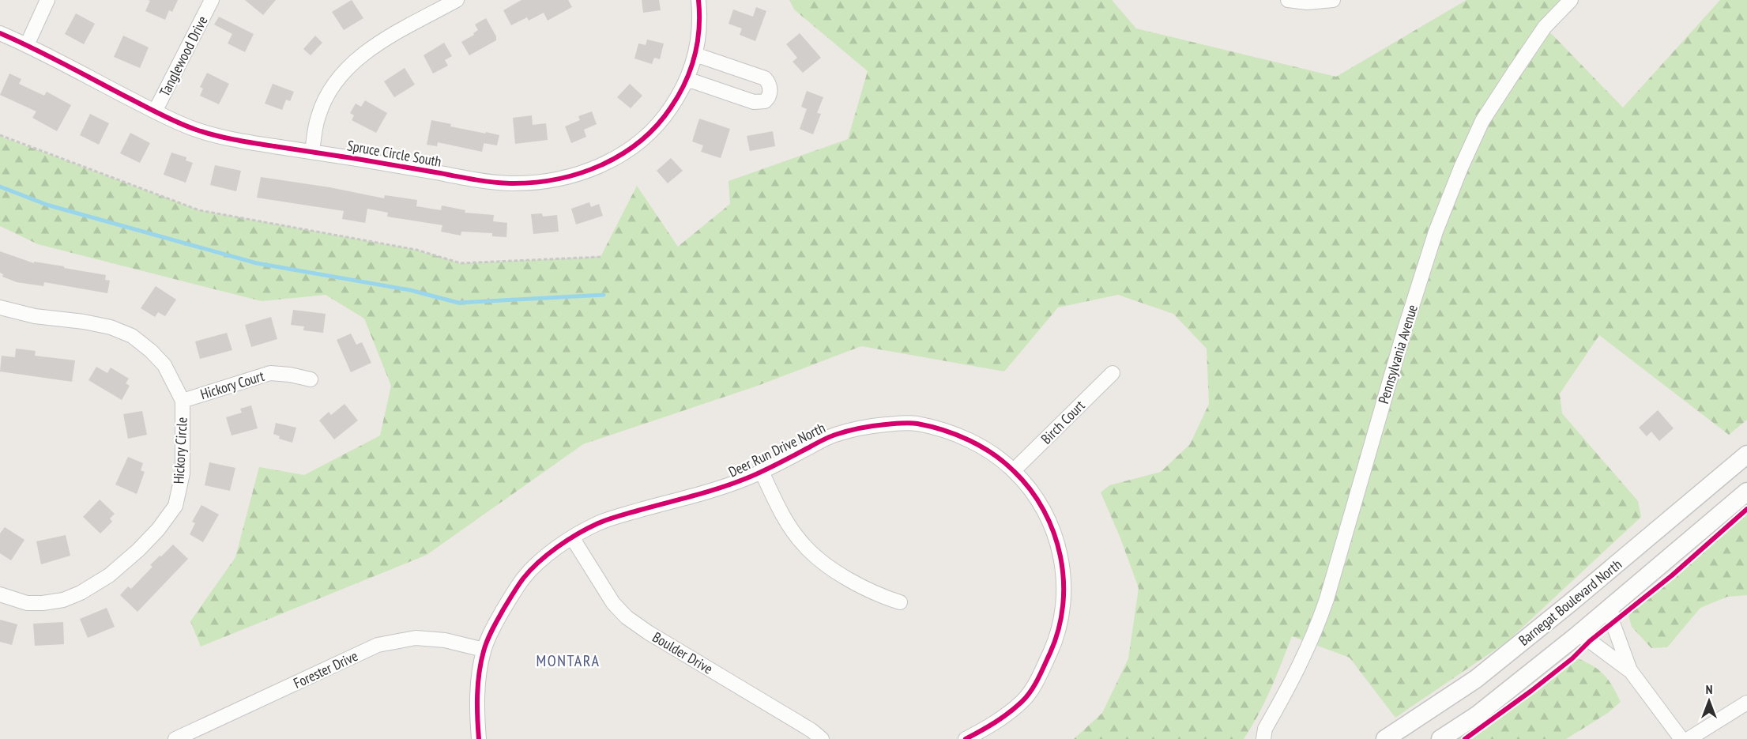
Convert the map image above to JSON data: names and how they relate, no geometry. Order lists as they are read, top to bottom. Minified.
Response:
{"streets":{"street":["Tanglewood Drive","Spruce Circle South","Pennsylvania Avenue","Hickory Court","Birch Court","Deer Run Drive North","Hickory Circle","Barnegat Boulevard North","Boulder Drive","Forester Drive"]},"crossings":[["Tanglewood Drive","Spruce Circle South"],["Hickory Court","Hickory Circle"],["Birch Court","Deer Run Drive North"],["Deer Run Drive North","Boulder Drive"],["Deer Run Drive North","Forester Drive"]],"districts":["MONTARA"],"north":"top"}
